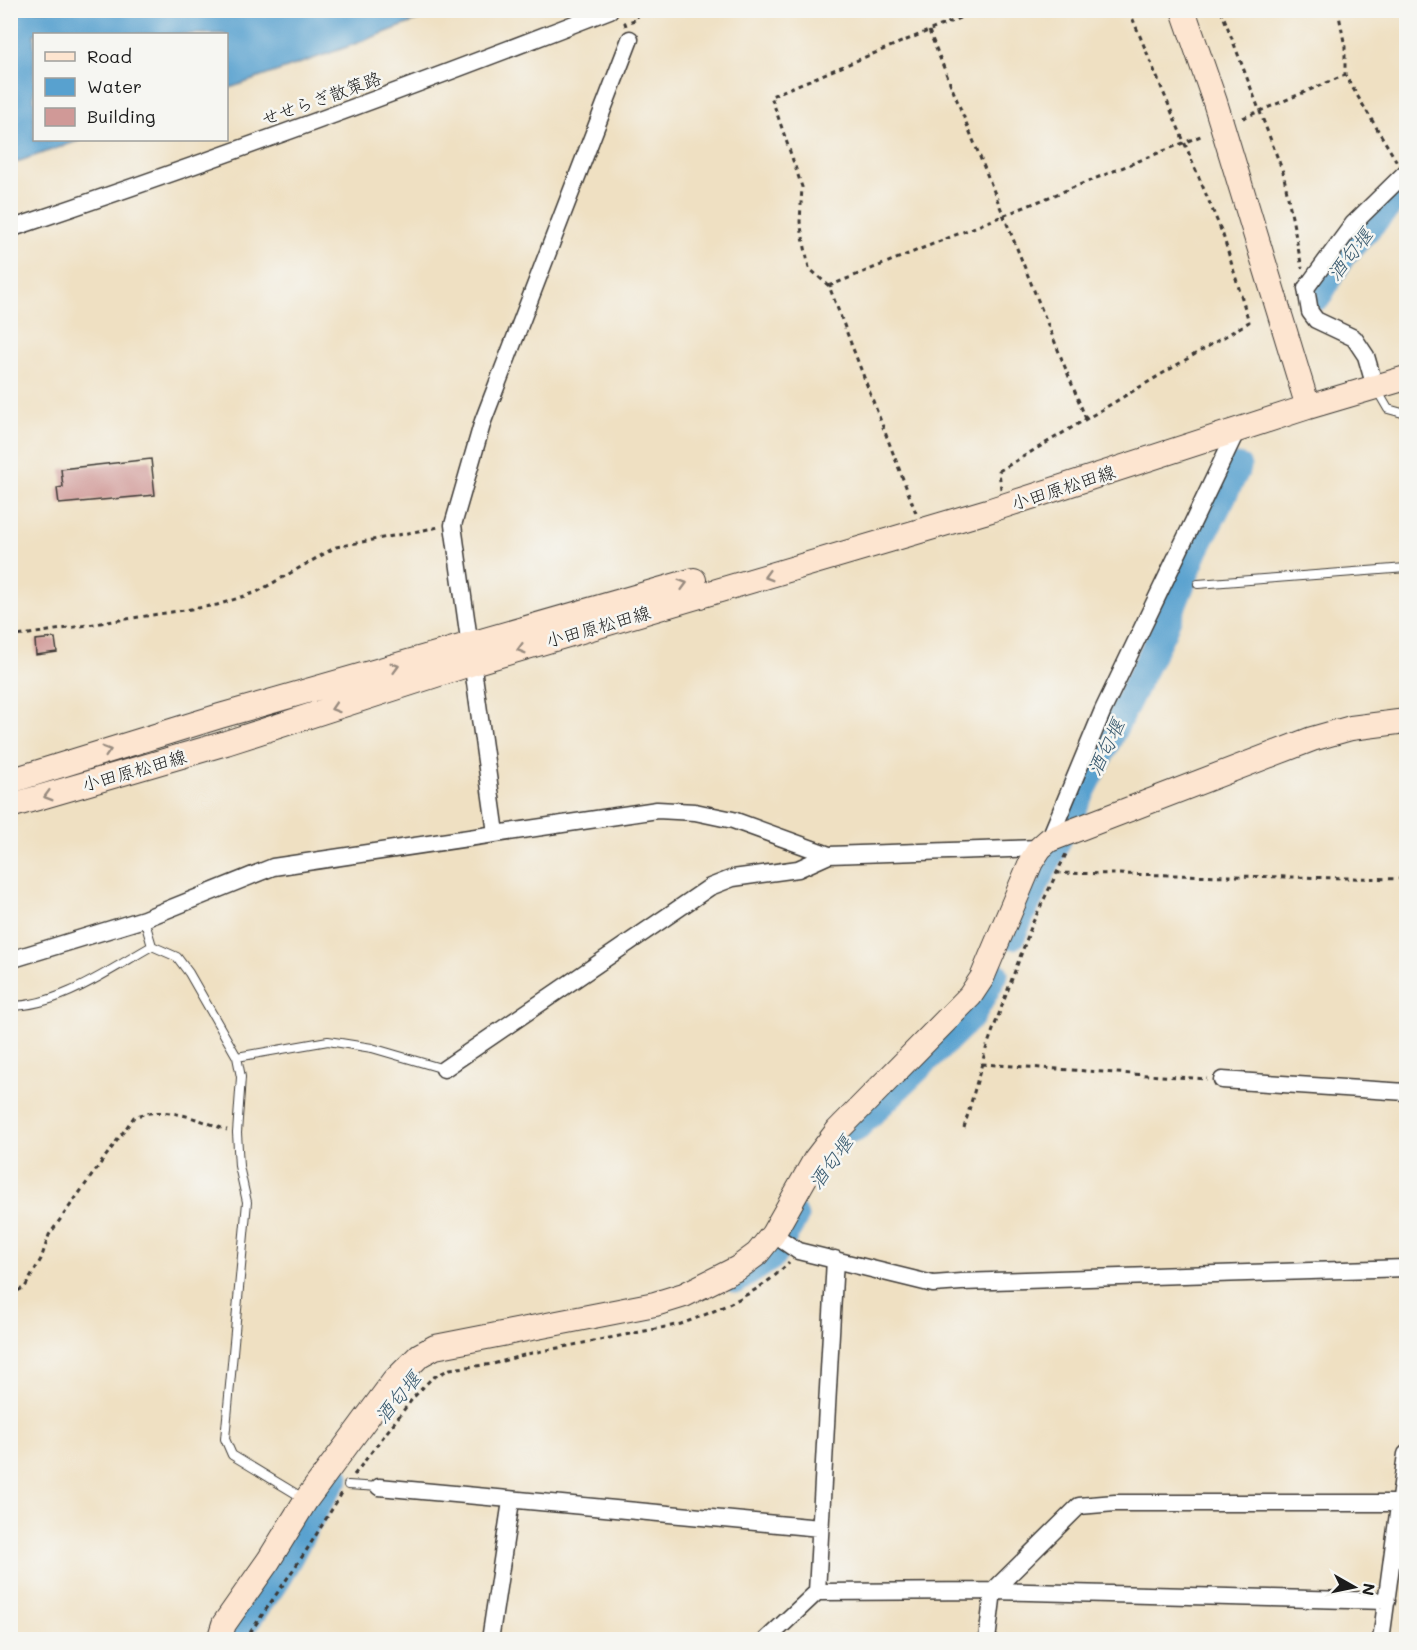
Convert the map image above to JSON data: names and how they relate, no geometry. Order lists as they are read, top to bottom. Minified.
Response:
{"streets":{"main road":["小田原松田線"],"street":["せせらぎ散策路"]},"water":["酒匂堰"],"legend":["Road","Water","Building"],"north":"right"}
